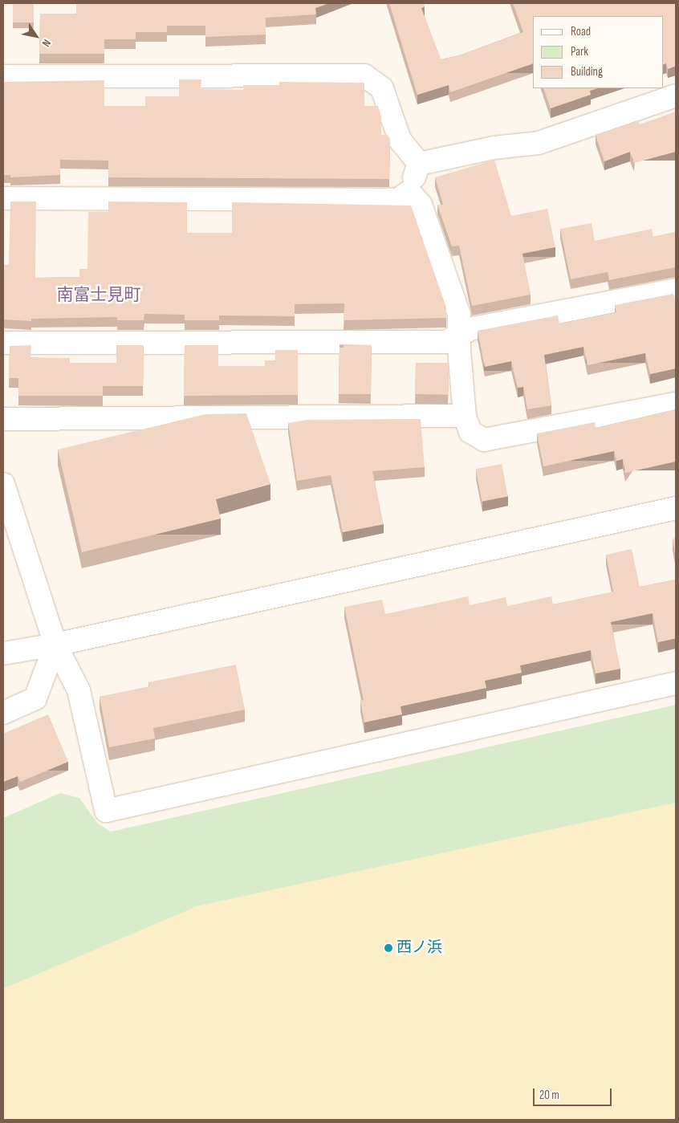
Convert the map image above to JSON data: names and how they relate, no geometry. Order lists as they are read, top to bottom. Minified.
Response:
{"districts":["南富士見町"],"places":["西ノ浜"],"legend":["Road","Park","Building"],"scale_bar":"20 m","north":"bottom right"}
